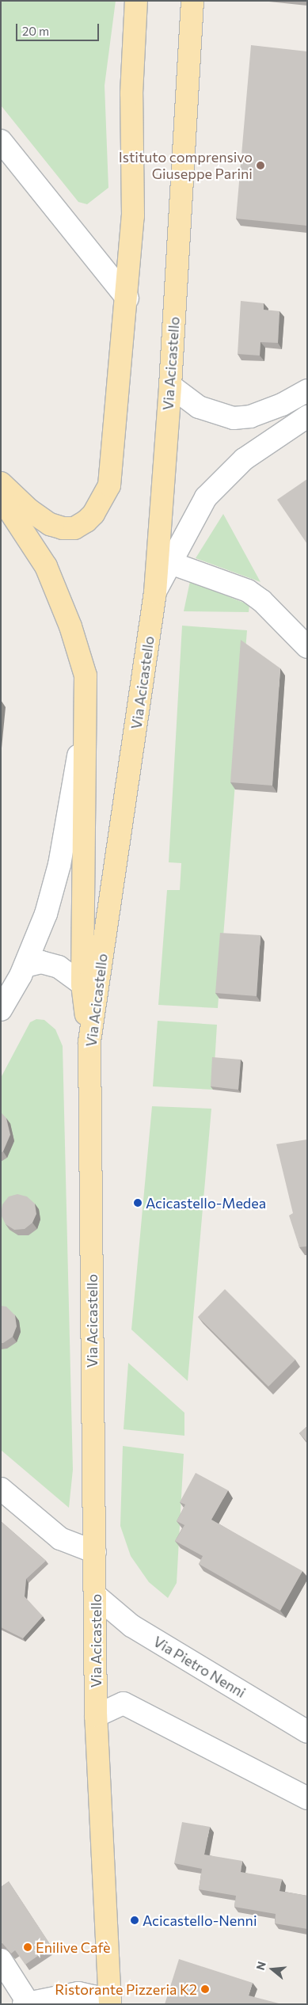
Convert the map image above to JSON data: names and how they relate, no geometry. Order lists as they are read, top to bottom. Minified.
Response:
{"streets":{"main road":["Via Acicastello"],"street":["Via Pietro Nenni"]},"crossings":[["Via Acicastello","Via Pietro Nenni"]],"places":["Istituto comprensivo Giuseppe Parini","Acicastello-Medea","Acicastello-Nenni","Enilive Cafè","Ristorante Pizzeria K2"],"scale_bar":"20 m","north":"left"}
